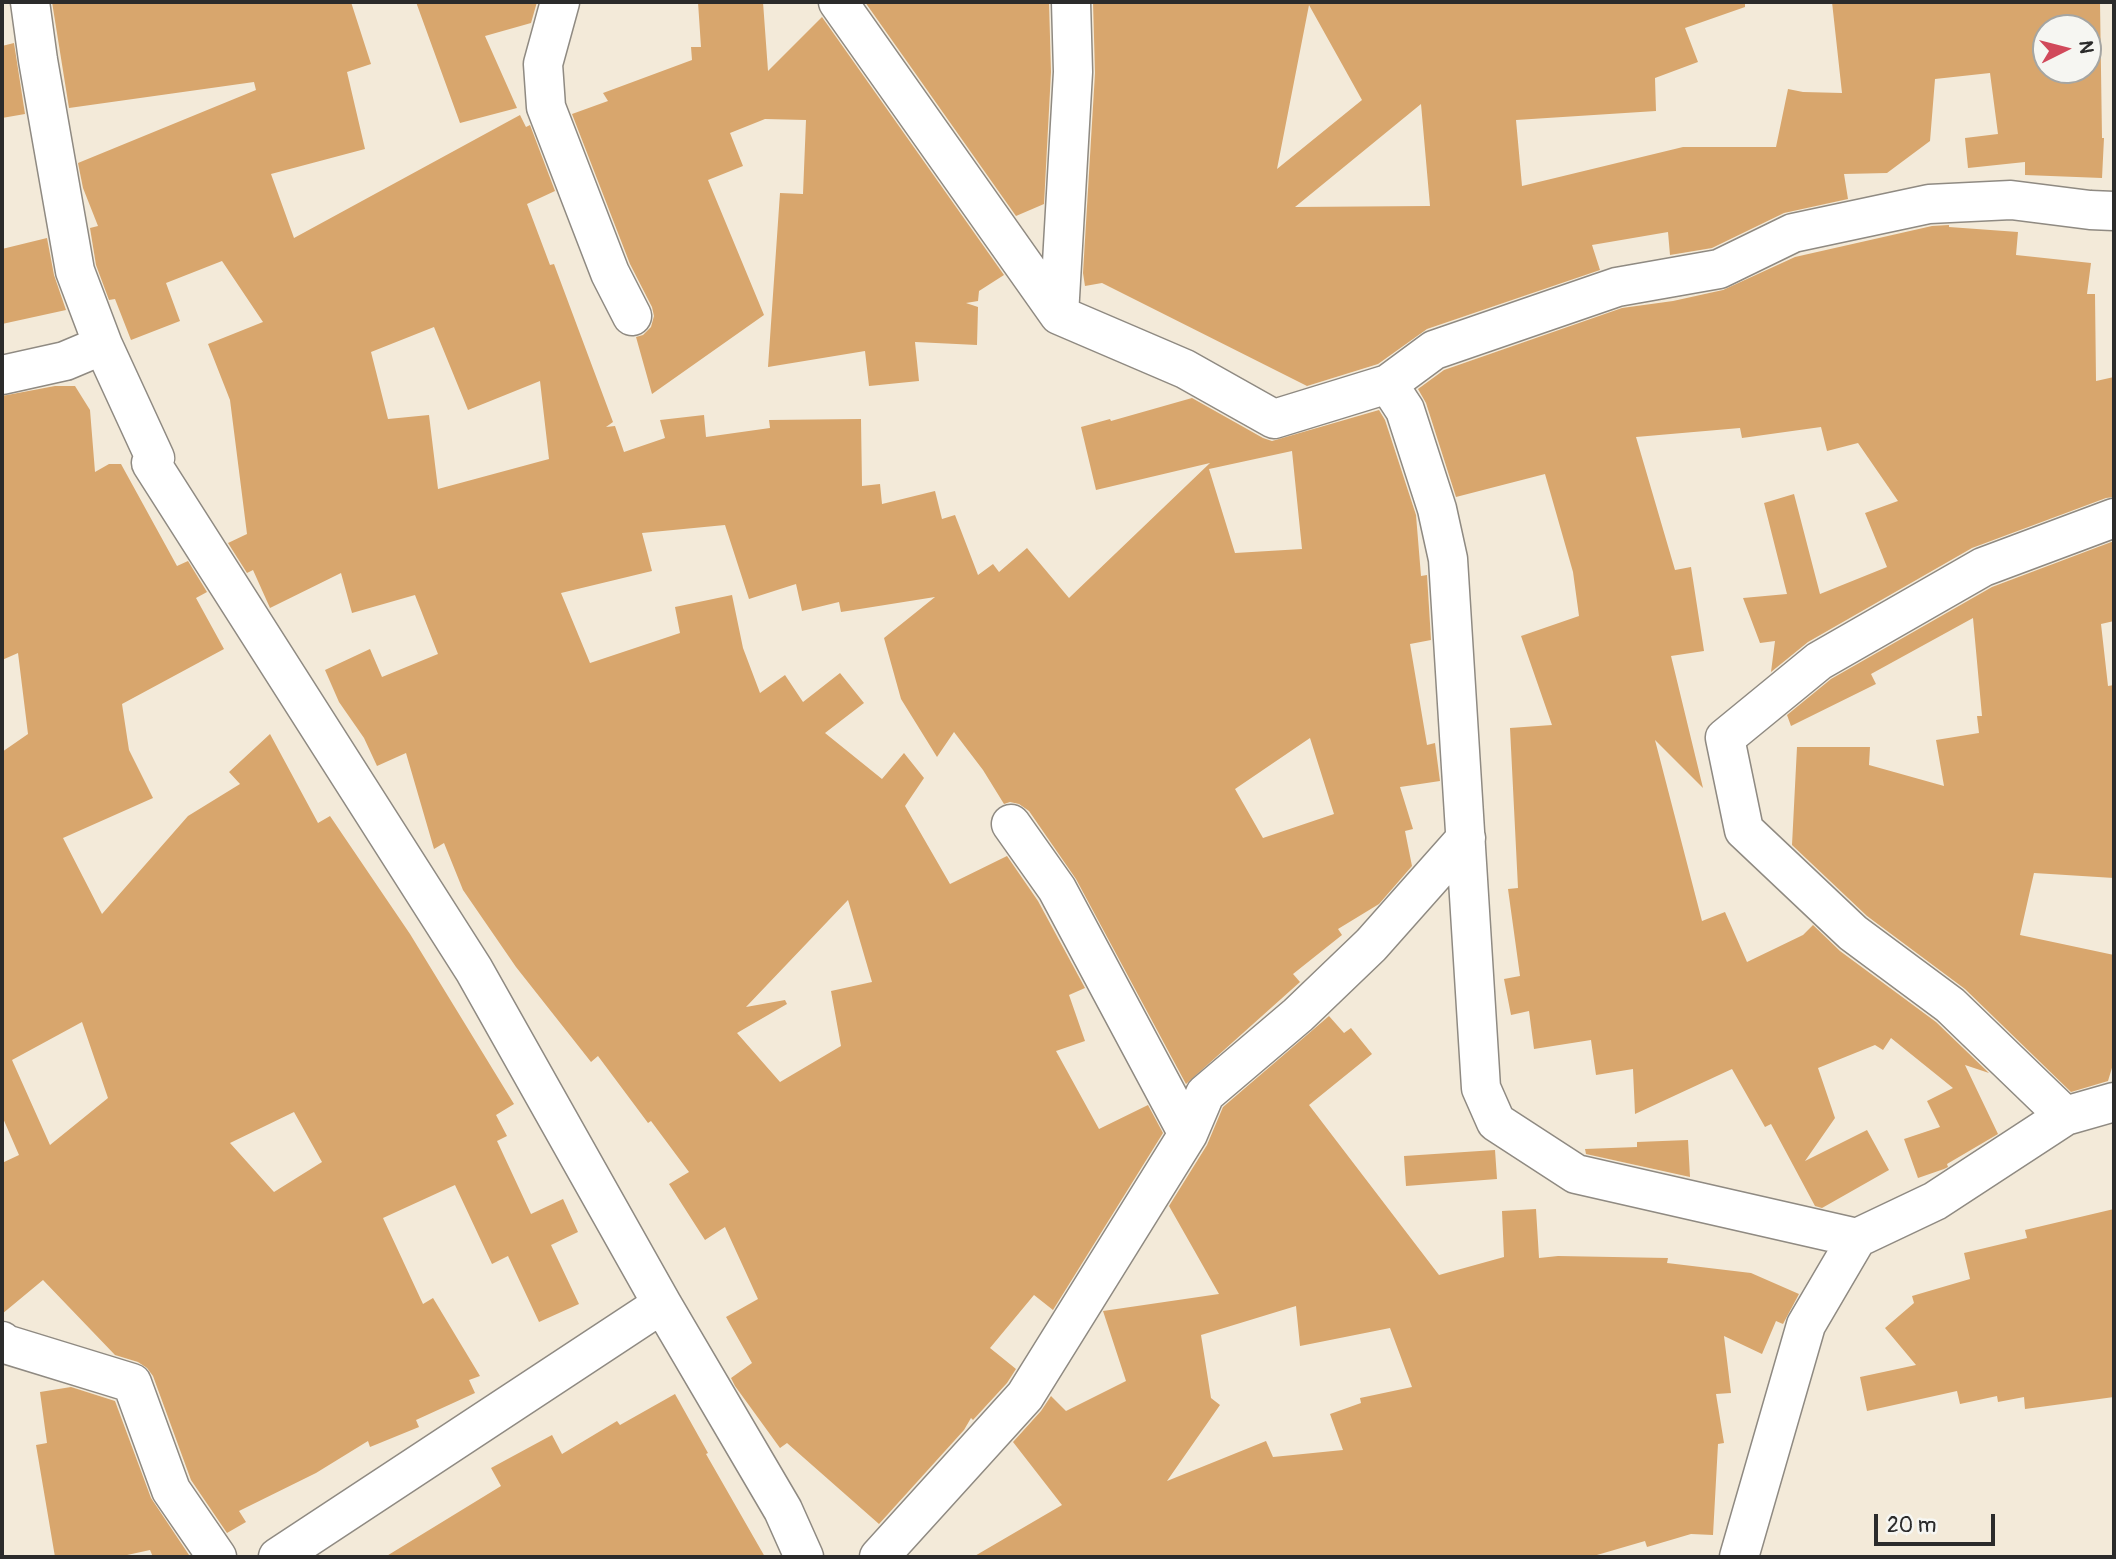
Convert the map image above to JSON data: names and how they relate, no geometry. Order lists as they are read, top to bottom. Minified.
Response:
{"scale_bar":"20 m","north":"right"}
